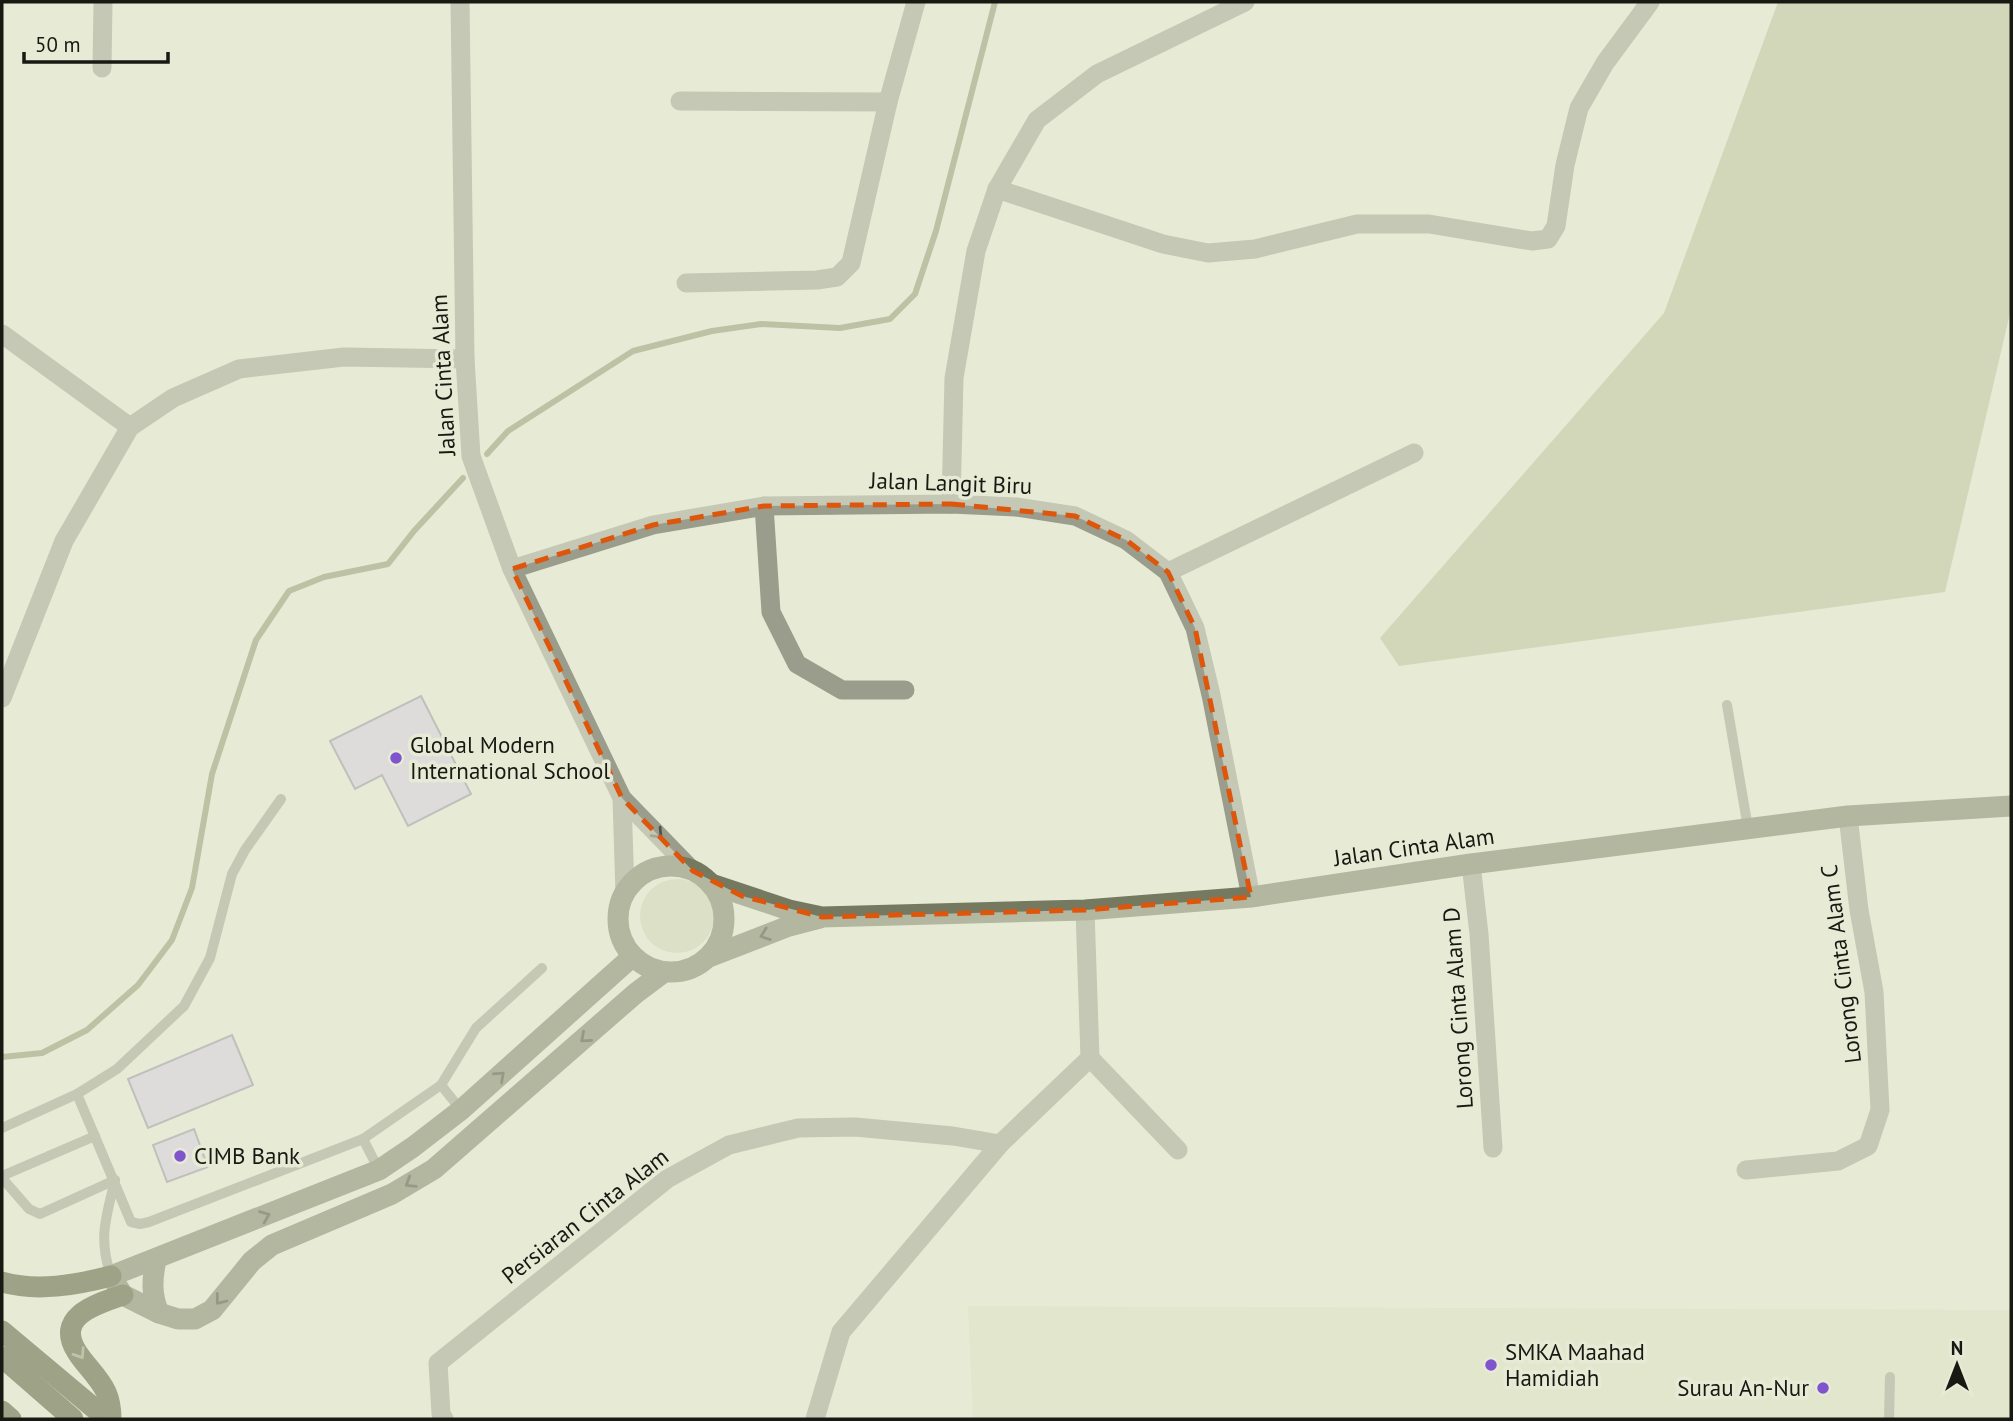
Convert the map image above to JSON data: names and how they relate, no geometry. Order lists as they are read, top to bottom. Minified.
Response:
{"streets":{"street":["Jalan Cinta Alam","Jalan Langit Biru","Lorong Cinta Alam C","Lorong Cinta Alam D","Persiaran Cinta Alam"]},"crossings":[["Jalan Cinta Alam","Jalan Langit Biru"],["Jalan Cinta Alam","Lorong Cinta Alam C"],["Jalan Cinta Alam","Lorong Cinta Alam D"]],"places":["Global Modern International School","CIMB Bank","SMKA Maahad Hamidiah","Surau An-Nur"],"scale_bar":"50 m","north":"top"}
